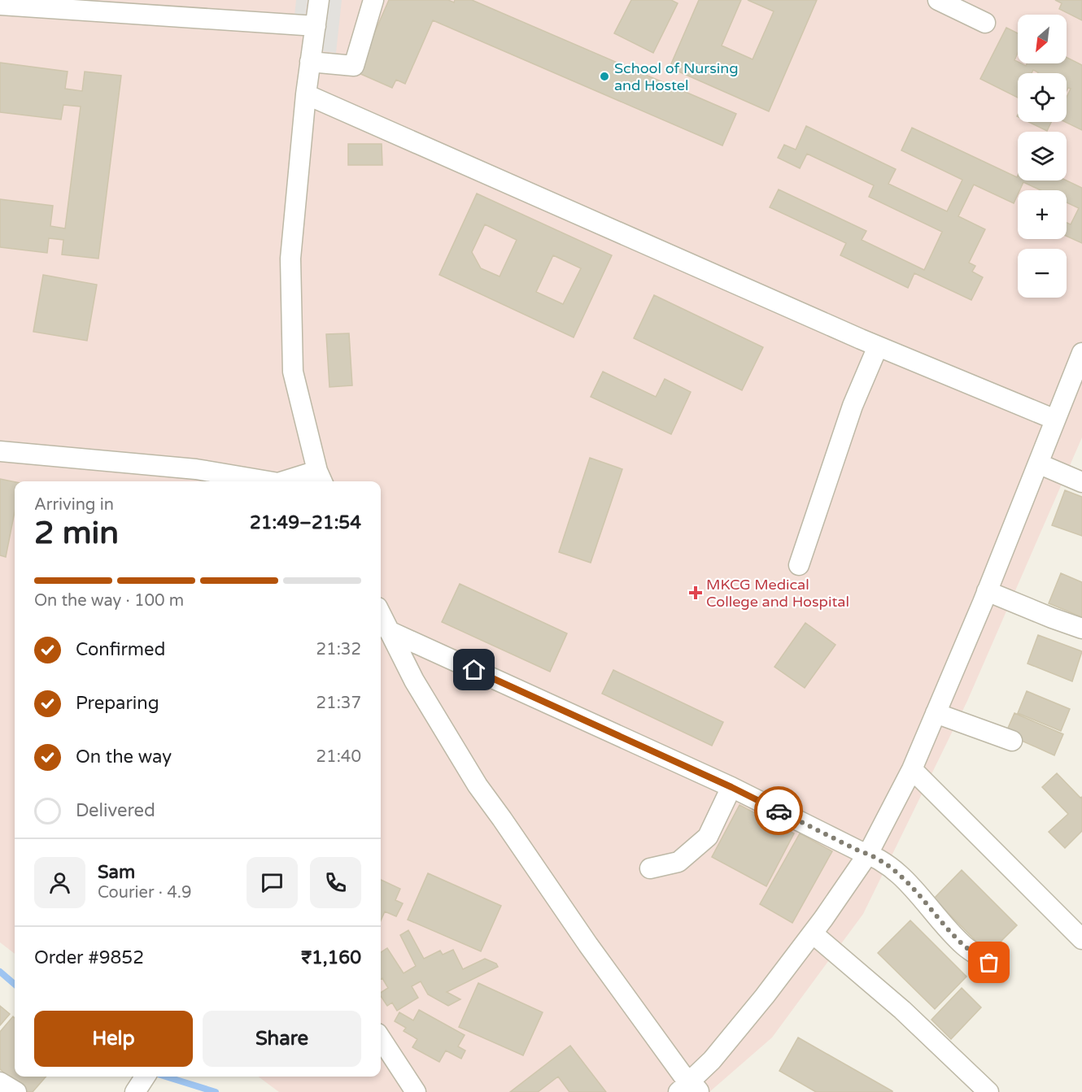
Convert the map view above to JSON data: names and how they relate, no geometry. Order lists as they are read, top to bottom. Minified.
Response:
{"places":{"other":["School of Nursing and Hostel"],"health":["MKCG Medical College and Hospital"]},"north":"bottom left","page":{"map_buttons":["+","−"],"heading":["2 min","Arriving in","21:49–21:54"],"panel":["Sam","Courier · 4.9","Order #9852","₹1,160"],"bar":"On the way · 100 m","list":[["Confirmed","21:32"],["Preparing","21:37"],["On the way","21:40"],"Delivered"],"buttons":["Help","Share"]}}
